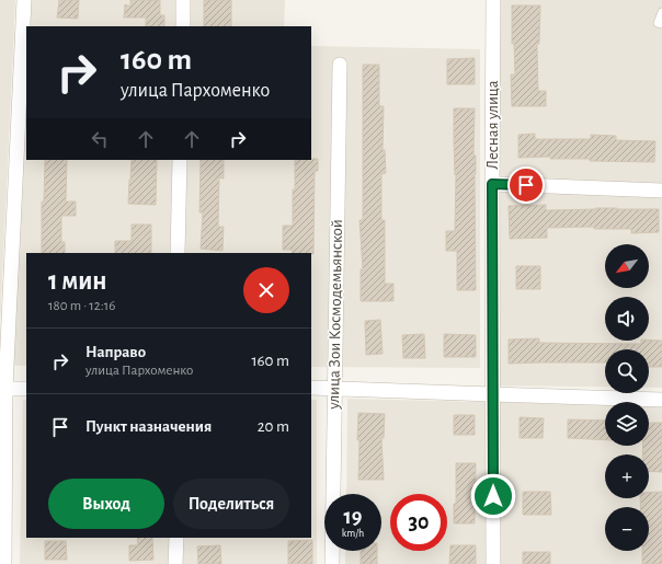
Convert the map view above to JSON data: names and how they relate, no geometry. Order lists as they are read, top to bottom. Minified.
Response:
{"streets":{"street":["Лесная улица","улица Зои Космодемьянской"]},"north":"bottom left","page":{"turn":["160 m","улица Пархоменко"],"map_buttons":["+","−"],"heading":["1 мин","180 m · 12:16"],"list":[{"name":"Направо","note":"улица Пархоменко","value":"160 m"},{"name":"Пункт назначения","value":"20 m"}],"buttons":["Выход","Поделиться"],"speed":"19 km/h","limit":"30"}}
